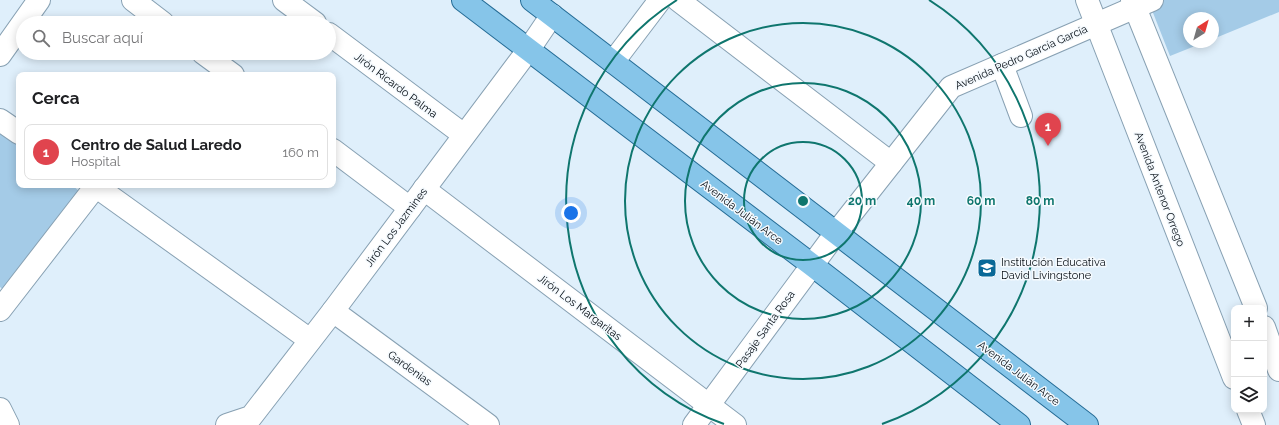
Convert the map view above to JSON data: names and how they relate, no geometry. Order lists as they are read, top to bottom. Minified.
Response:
{"streets":{"main road":["Avenida Julián Arce"],"street":["Avenida Pedro García García","Jirón Ricardo Palma","Avenida Antenor Orrego","Jirón Los Jazmines","Jirón Los Margaritas","Pasaje Santa Rosa","Gardenias"]},"crossings":[["Avenida Pedro García García","Avenida Antenor Orrego"],["Avenida Pedro García García","Avenida Julián Arce"],["Avenida Pedro García García","Pasaje Santa Rosa"],["Jirón Ricardo Palma","Jirón Los Jazmines"],["Avenida Julián Arce","Jirón Los Jazmines"],["Avenida Julián Arce","Pasaje Santa Rosa"],["Jirón Los Jazmines","Jirón Los Margaritas"],["Jirón Los Jazmines","Gardenias"],["Jirón Los Margaritas","Pasaje Santa Rosa"]],"places":{"school or university":["Institución Educativa David Livingstone"]},"north":"top right","page":{"search":"Buscar aquí","heading":"Cerca","pins":"1","list":[{"mark":"1","name":"Centro de Salud Laredo","note":"Hospital","value":"160 m"}],"map_buttons":["+","−"]},"rings":["20 m","40 m","60 m","80 m"]}
